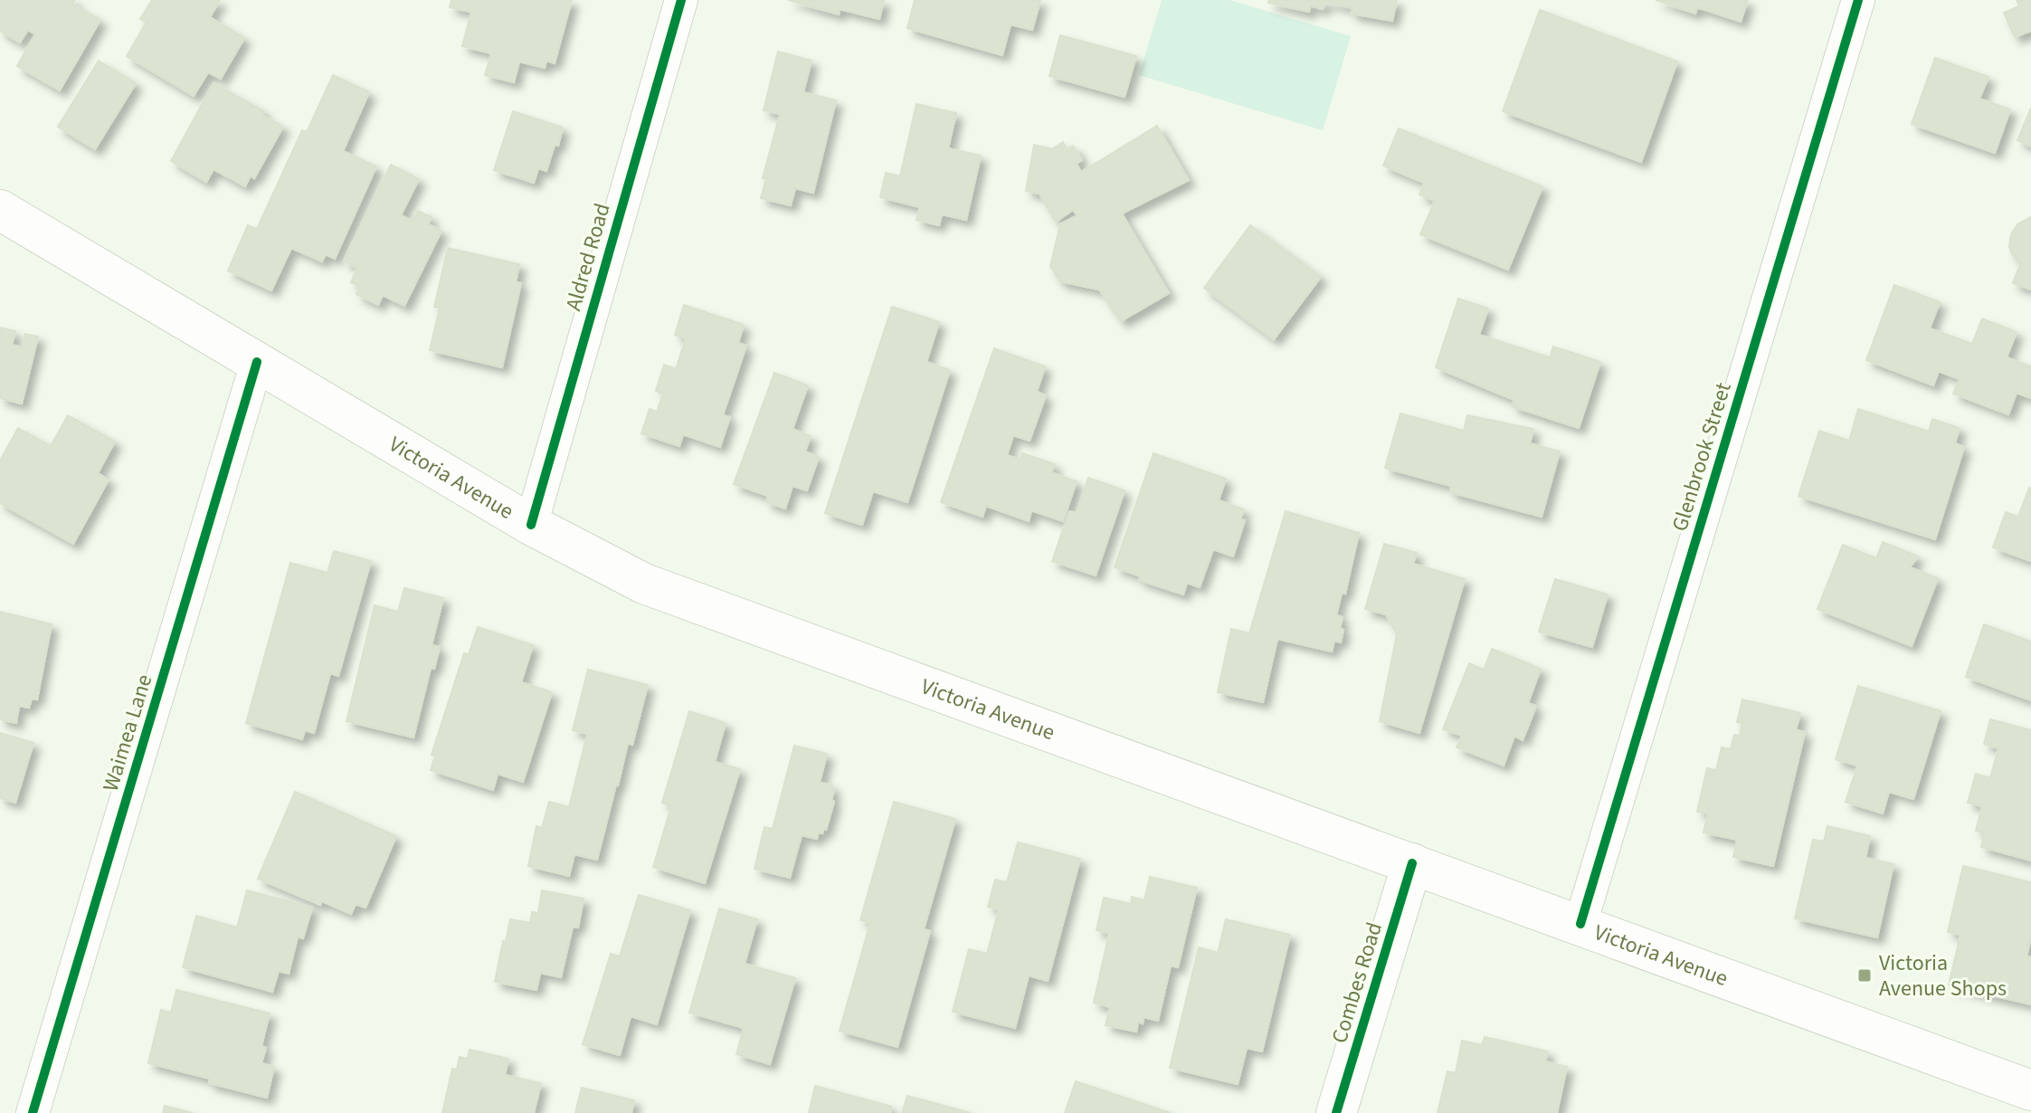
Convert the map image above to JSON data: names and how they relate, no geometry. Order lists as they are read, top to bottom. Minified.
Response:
{"streets":{"main road":["Victoria Avenue","Combes Road"],"street":["Aldred Road","Glenbrook Street","Waimea Lane"]},"crossings":[["Aldred Road","Victoria Avenue"],["Glenbrook Street","Victoria Avenue"],["Victoria Avenue","Waimea Lane"],["Victoria Avenue","Combes Road"]],"places":{"transit":["Victoria Avenue Shops"]}}
